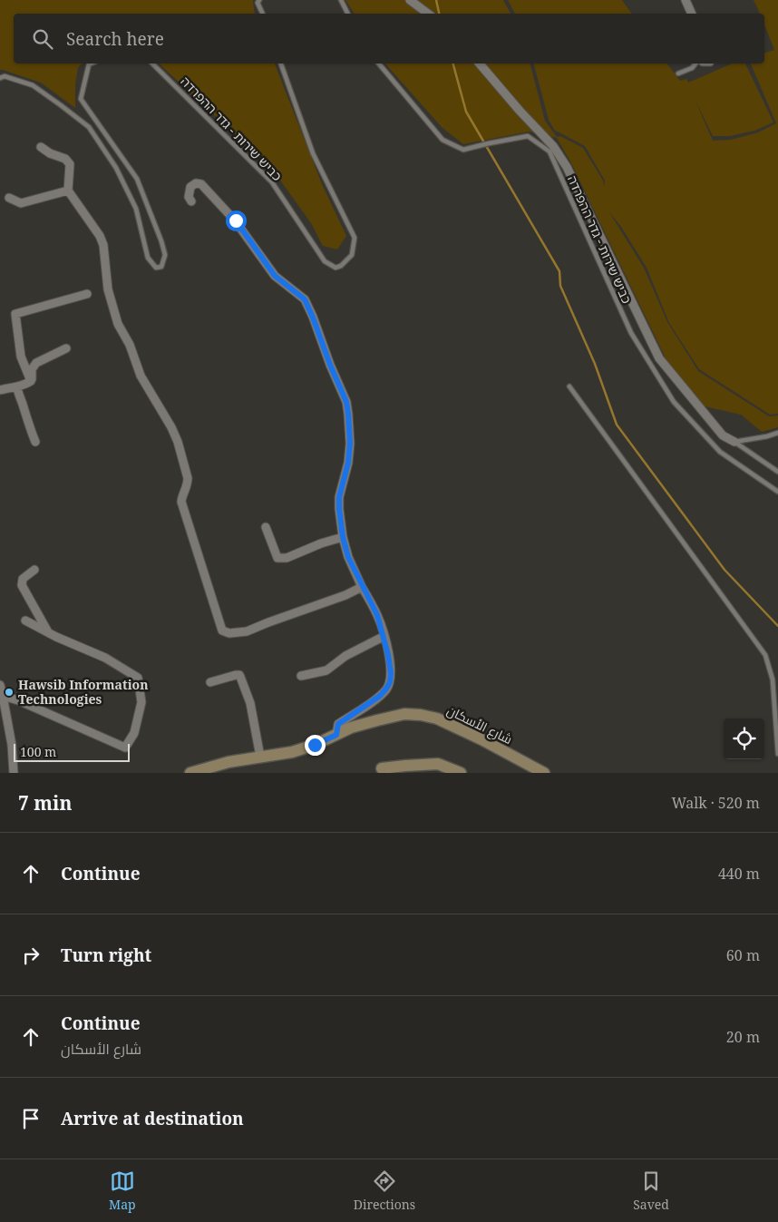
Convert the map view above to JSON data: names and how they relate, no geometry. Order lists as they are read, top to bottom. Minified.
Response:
{"streets":{"street":["شارع الأسكان"],"lane":["כביש שירות - גדר ההפרדה"]},"places":["Hawsib Information Technologies"],"scale_bar":"100 m","page":{"search":"Search here","scale":"100 m","heading":["7 min","Walk · 520 m"],"list":[["Continue","440 m"],["Turn right","60 m"],["Continue","شارع الأسكان","20 m"],"Arrive at destination"],"nav":["Map","Directions","Saved"]}}
